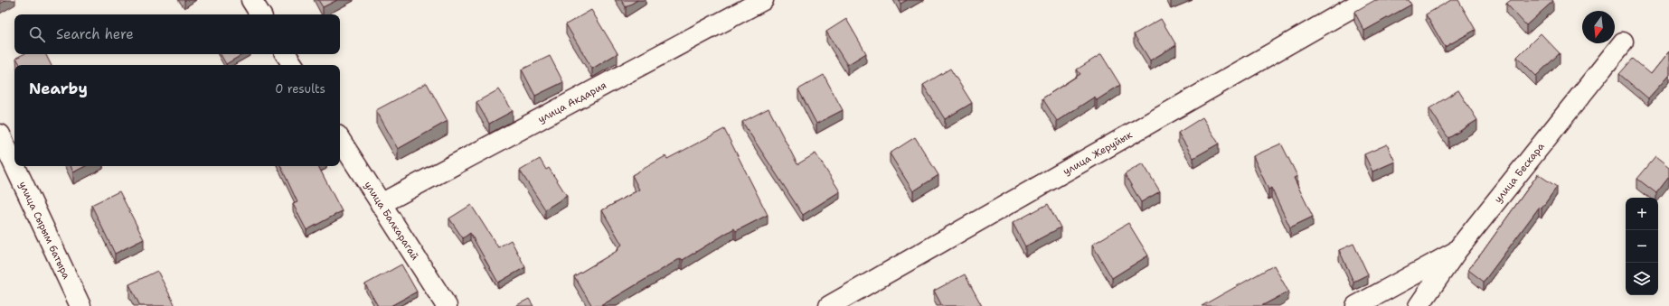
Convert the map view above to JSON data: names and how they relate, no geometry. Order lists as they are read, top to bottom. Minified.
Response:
{"streets":{"street":["улица Акдария","улица Жеруйык","улица Бескара","улица Балкарагай","улица Сырым батыра"]},"crossings":[["улица Акдария","улица Балкарагай"]],"north":"bottom","page":{"search":"Search here","heading":["Nearby","0 results"],"map_buttons":["+","−"]}}
